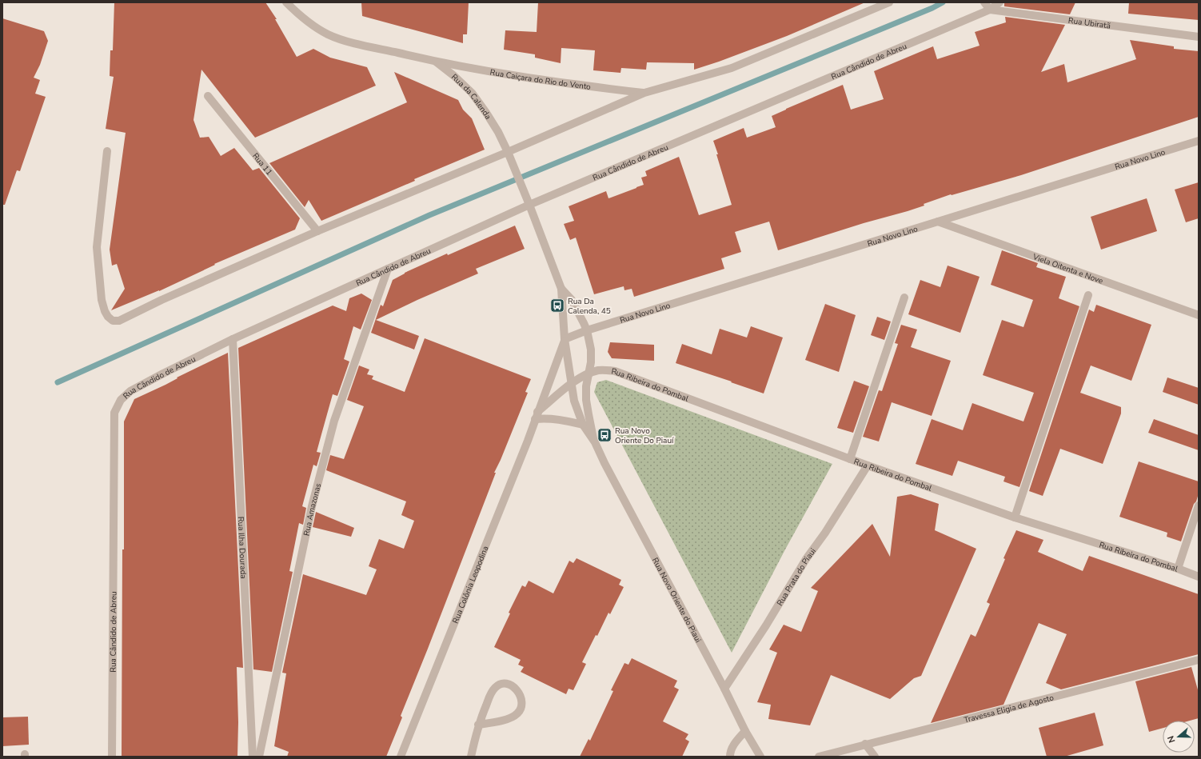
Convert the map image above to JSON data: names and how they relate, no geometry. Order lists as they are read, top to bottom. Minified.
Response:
{"streets":{"street":["Rua Ubiratã","Rua Cândido de Abreu","Rua Caiçara do Rio do Vento","Rua da Calenda","Rua Novo Lino","Rua 11","Viela Oitenta e Nove","Rua Ribeira do Pombal","Rua Amazonas","Rua Ilha Dourada","Rua Prata do Piaui","Rua Colônia Leopodina","Rua Novo Oriente do Piaui","Travessa Eligia de Agosto"]},"crossings":[["Rua Ubiratã","Rua Cândido de Abreu"],["Rua Cândido de Abreu","Rua da Calenda"],["Rua Cândido de Abreu","Rua Amazonas"],["Rua Cândido de Abreu","Rua Ilha Dourada"],["Rua Caiçara do Rio do Vento","Rua da Calenda"],["Rua da Calenda","Rua Novo Lino"],["Rua da Calenda","Rua Colônia Leopodina"],["Rua da Calenda","Rua Novo Oriente do Piaui"],["Rua Novo Lino","Viela Oitenta e Nove"],["Rua Novo Lino","Rua Colônia Leopodina"],["Rua Novo Lino","Rua Novo Oriente do Piaui"],["Rua Ribeira do Pombal","Rua Prata do Piaui"],["Rua Ribeira do Pombal","Rua Novo Oriente do Piaui"],["Rua Prata do Piaui","Rua Novo Oriente do Piaui"],["Rua Colônia Leopodina","Rua Novo Oriente do Piaui"]],"places":{"bus stop":["Rua Da Calenda, 45","Rua Novo Oriente Do Piauí"]},"north":"left"}
